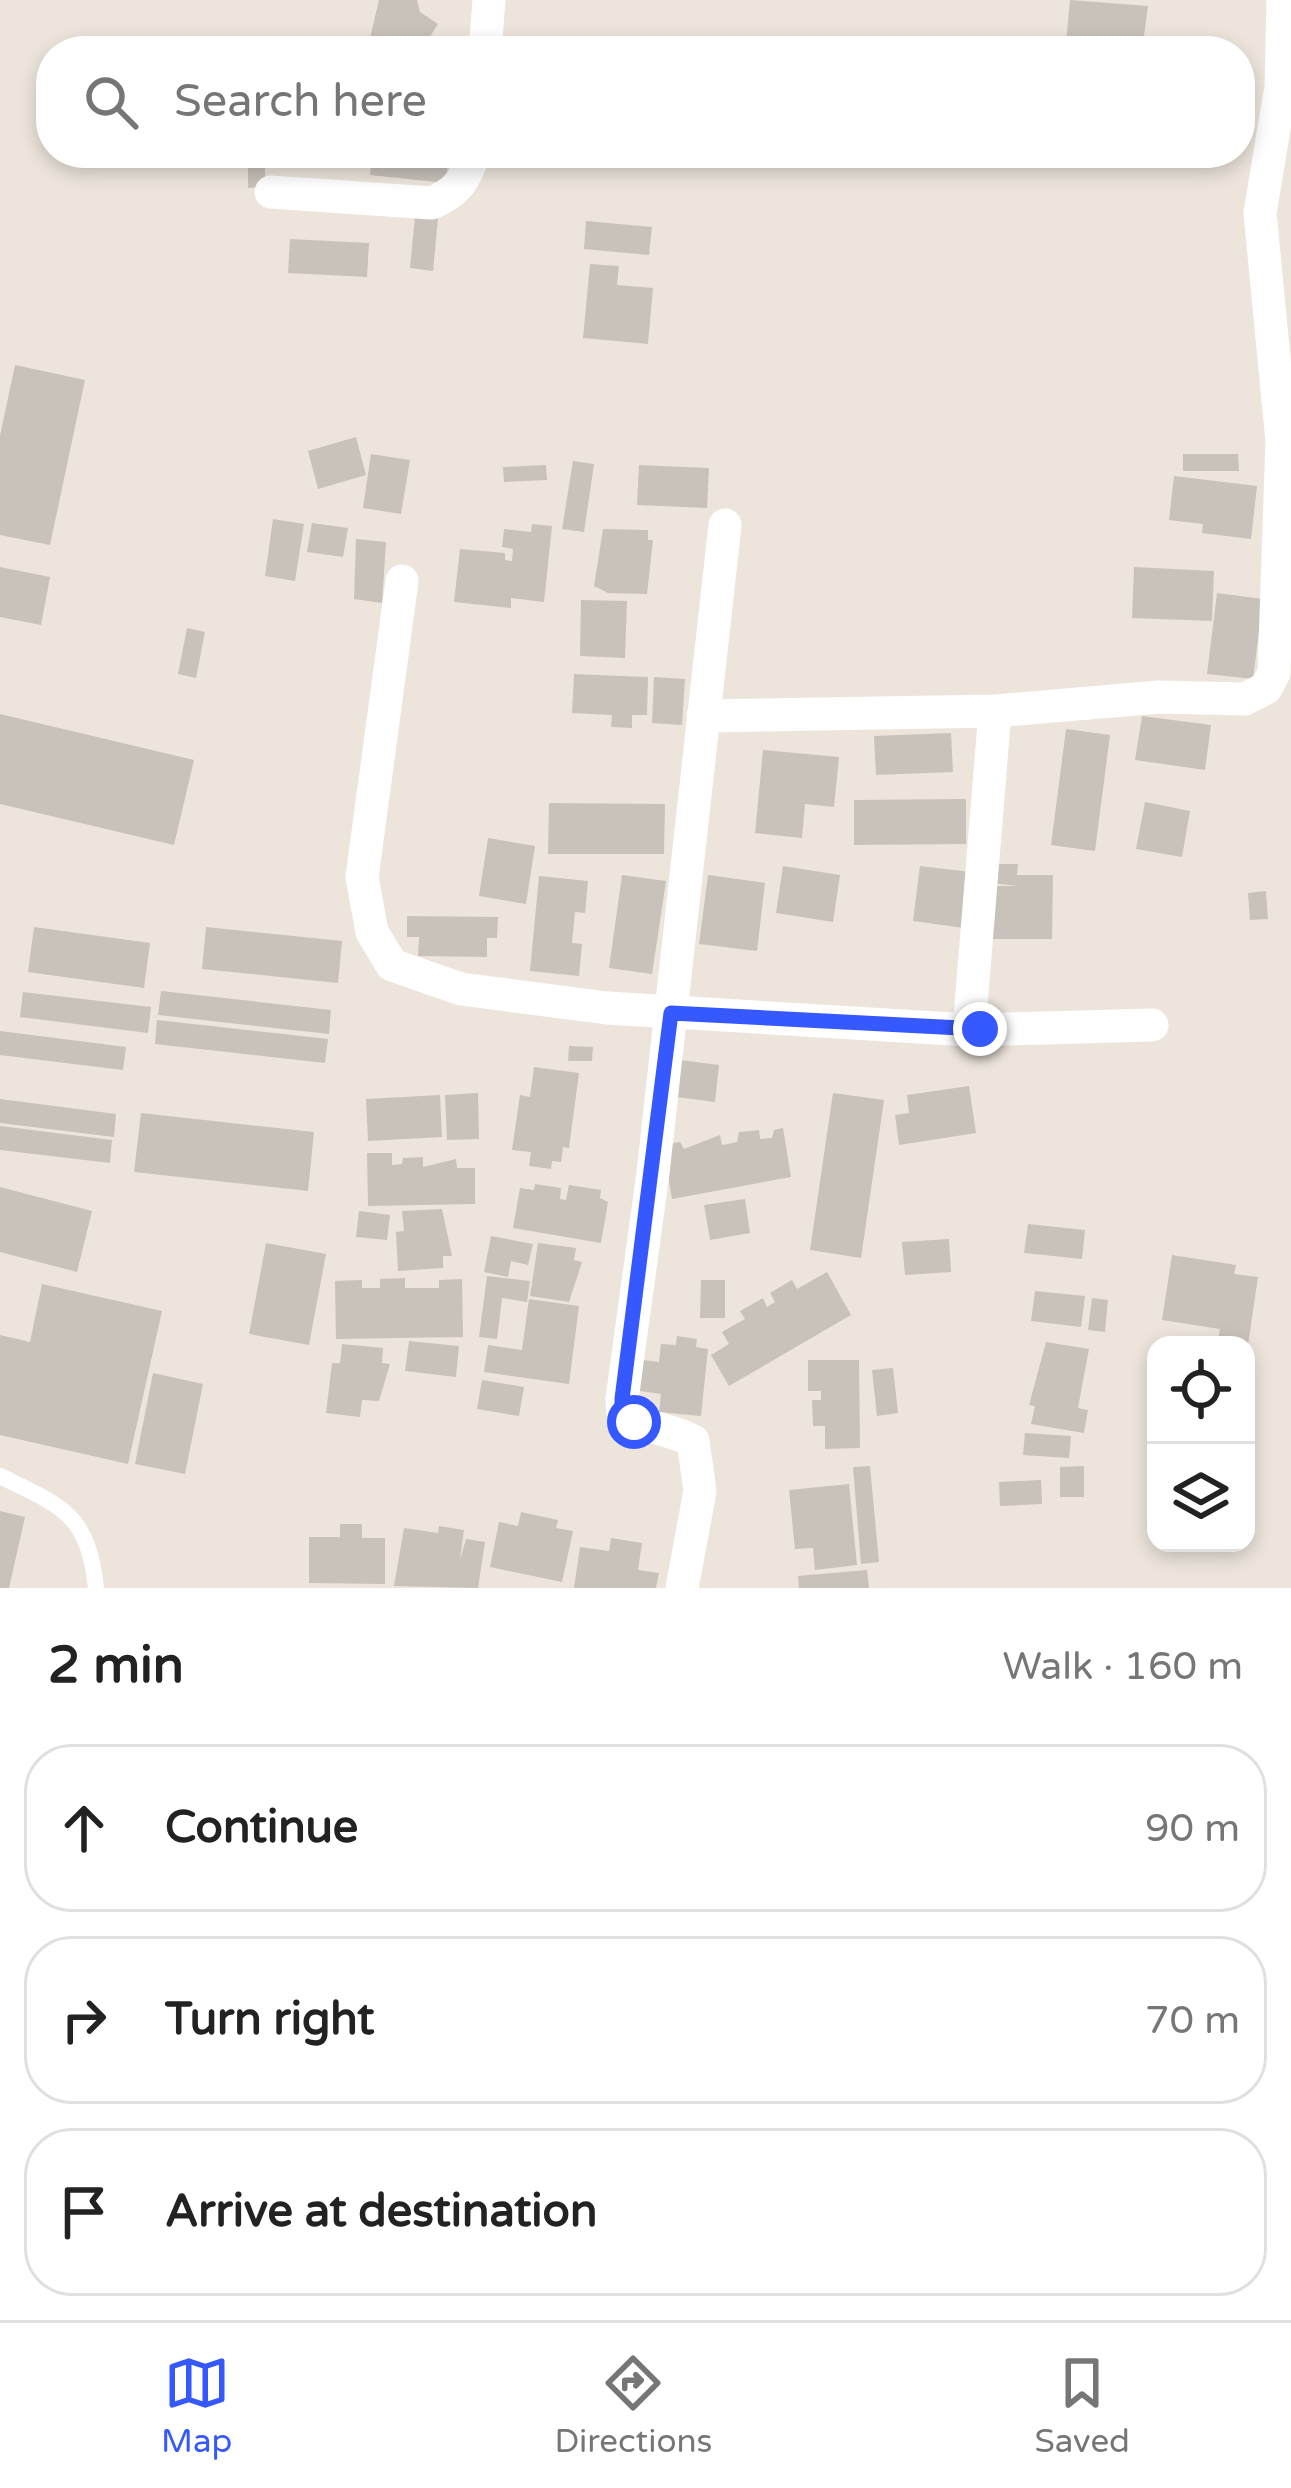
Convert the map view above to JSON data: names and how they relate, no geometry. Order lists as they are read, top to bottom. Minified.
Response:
{"page":{"search":"Search here","heading":["2 min","Walk · 160 m"],"list":[["Continue","90 m"],["Turn right","70 m"],"Arrive at destination"],"nav":["Map","Directions","Saved"]}}
